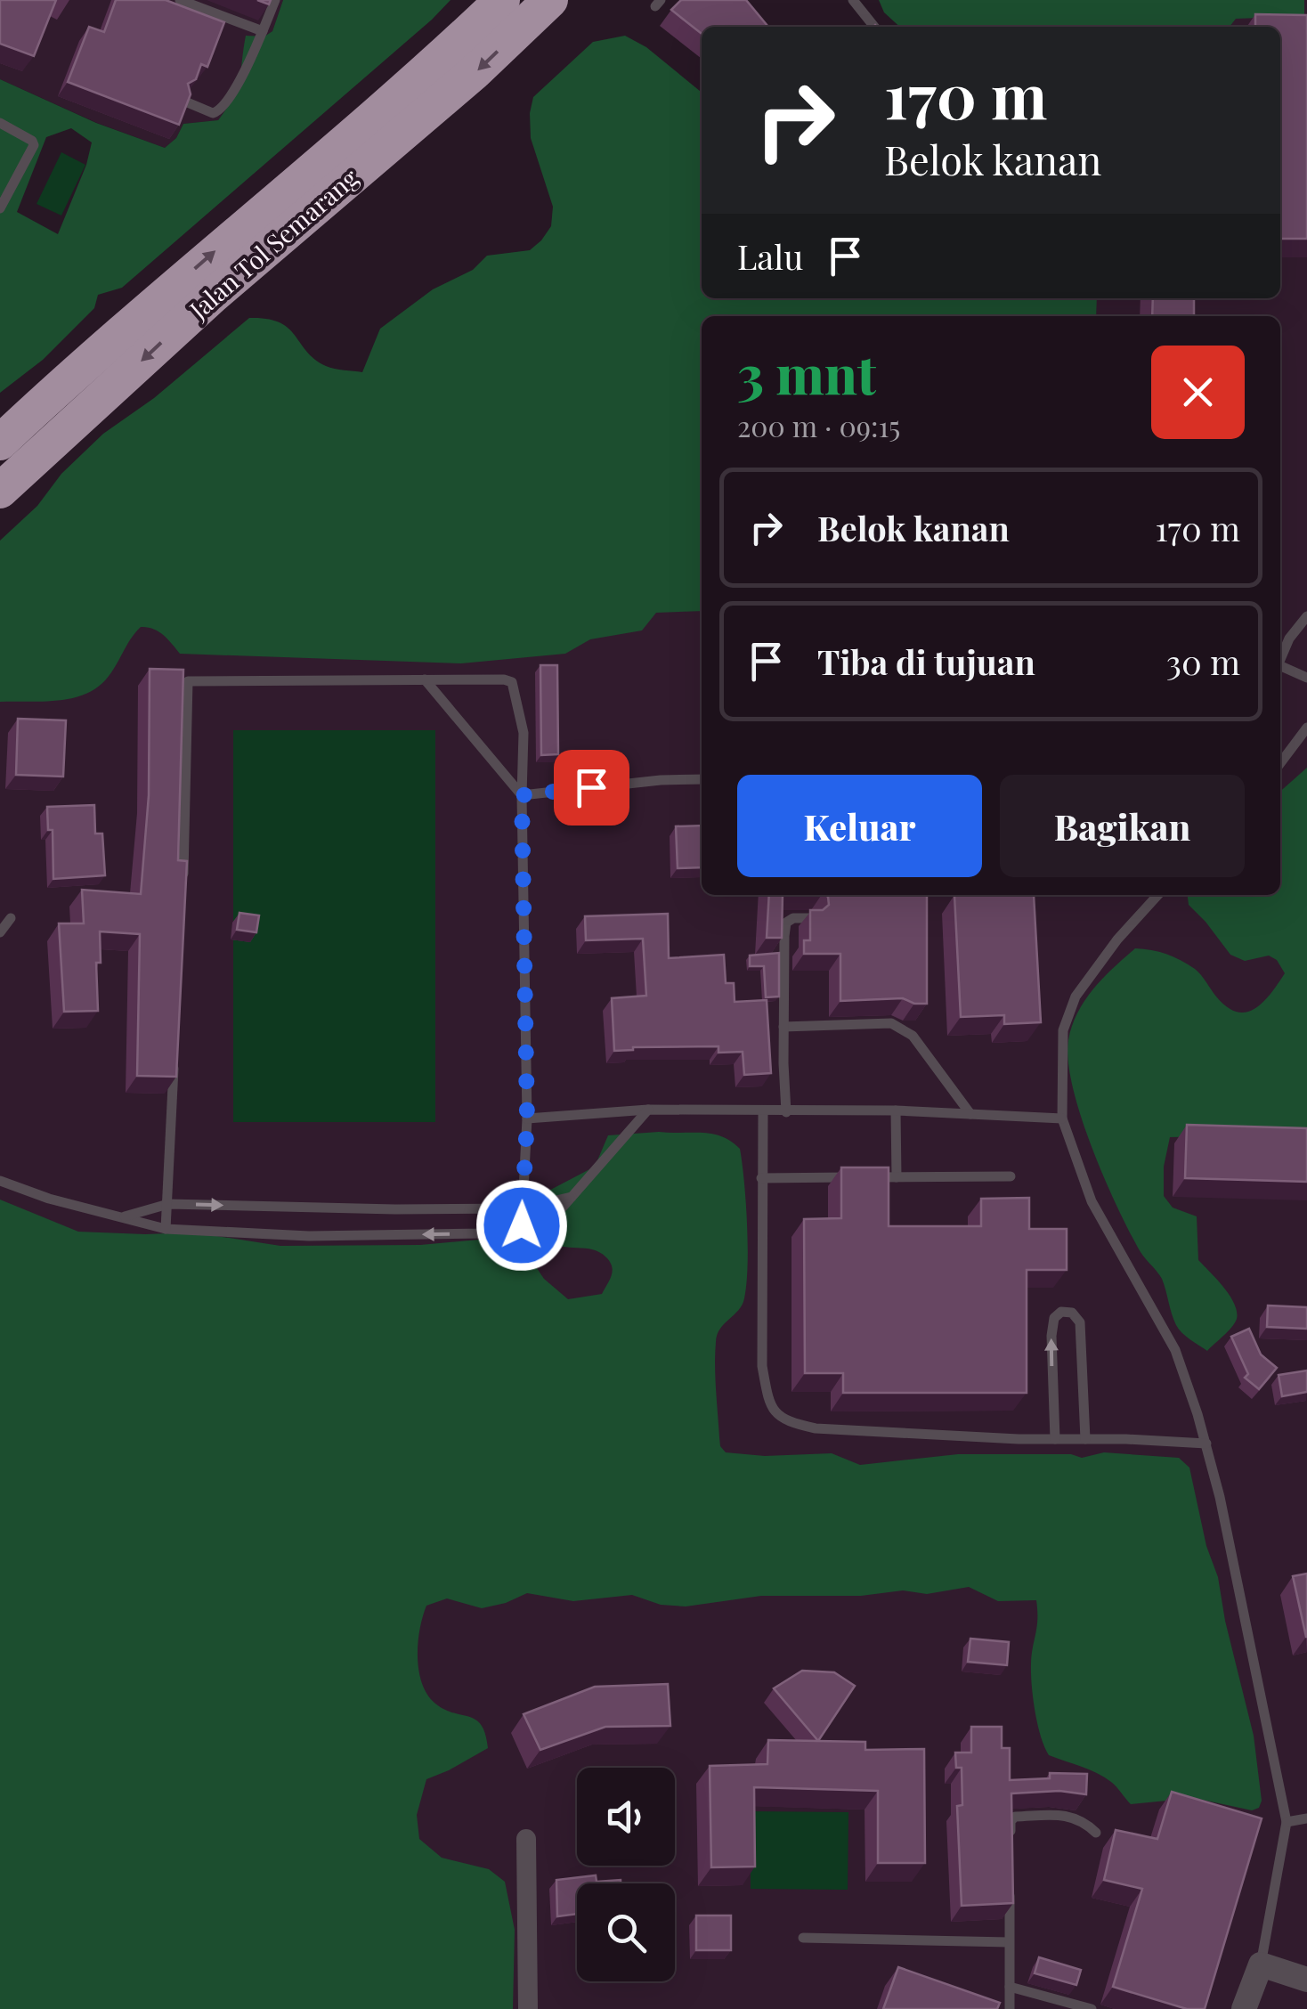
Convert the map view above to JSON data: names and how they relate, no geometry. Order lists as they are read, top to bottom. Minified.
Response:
{"streets":{"highway":["Jalan Tol Semarang"]},"page":{"turn":["170 m","Belok kanan"],"then":"Lalu","heading":["3 mnt","200 m · 09:15"],"list":[{"name":"Belok kanan","value":"170 m"},{"name":"Tiba di tujuan","value":"30 m"}],"buttons":["Keluar","Bagikan"]}}
